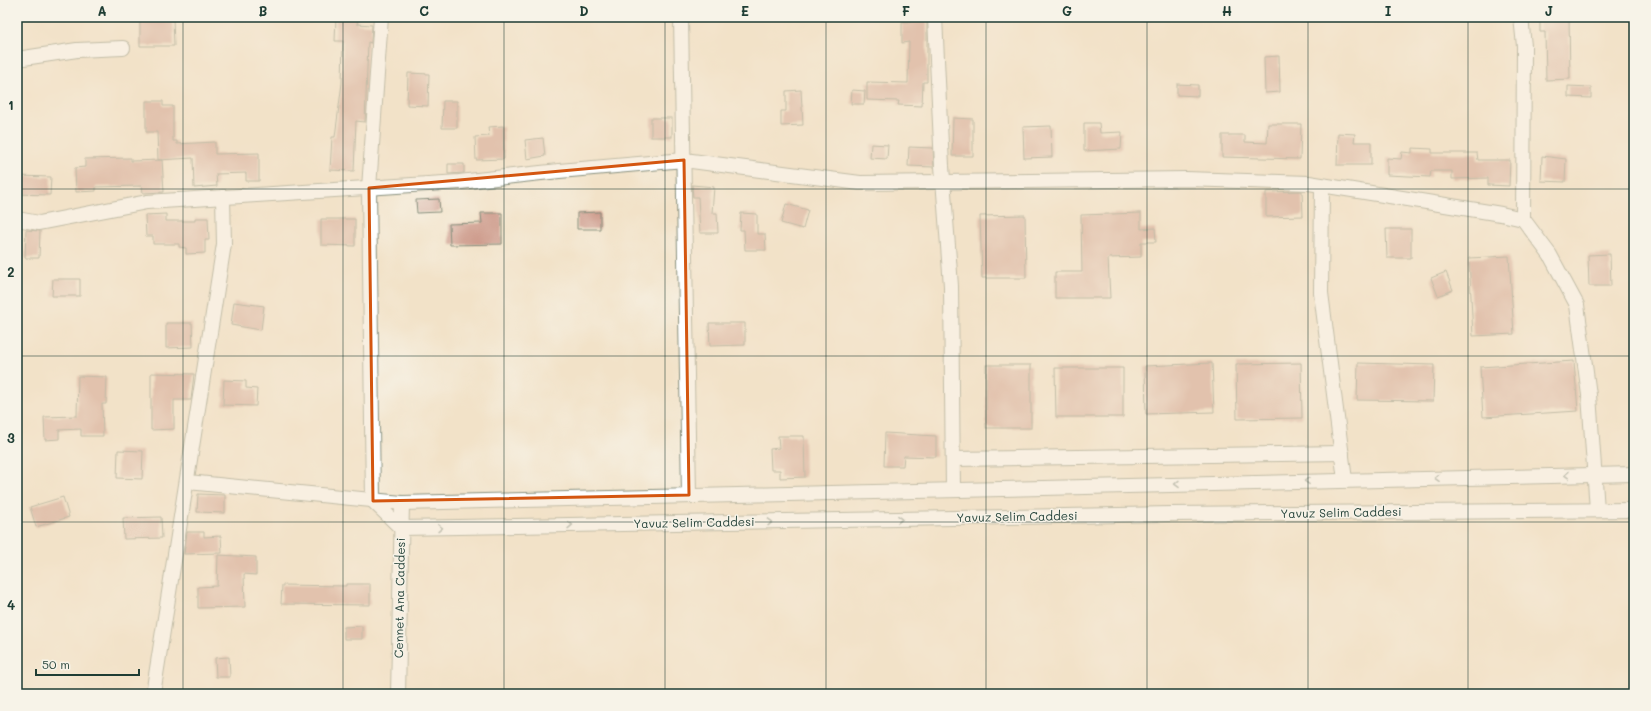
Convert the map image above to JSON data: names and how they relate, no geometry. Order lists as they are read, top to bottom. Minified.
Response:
{"streets":{"street":["Yavuz Selim Caddesi","Cennet Ana Caddesi"]},"crossings":[["Yavuz Selim Caddesi","Cennet Ana Caddesi"]],"scale_bar":"50 m","grid":{"columns":["A","B","C","D","E","F","G","H","I","J"],"rows":["1","2","3","4"]}}
